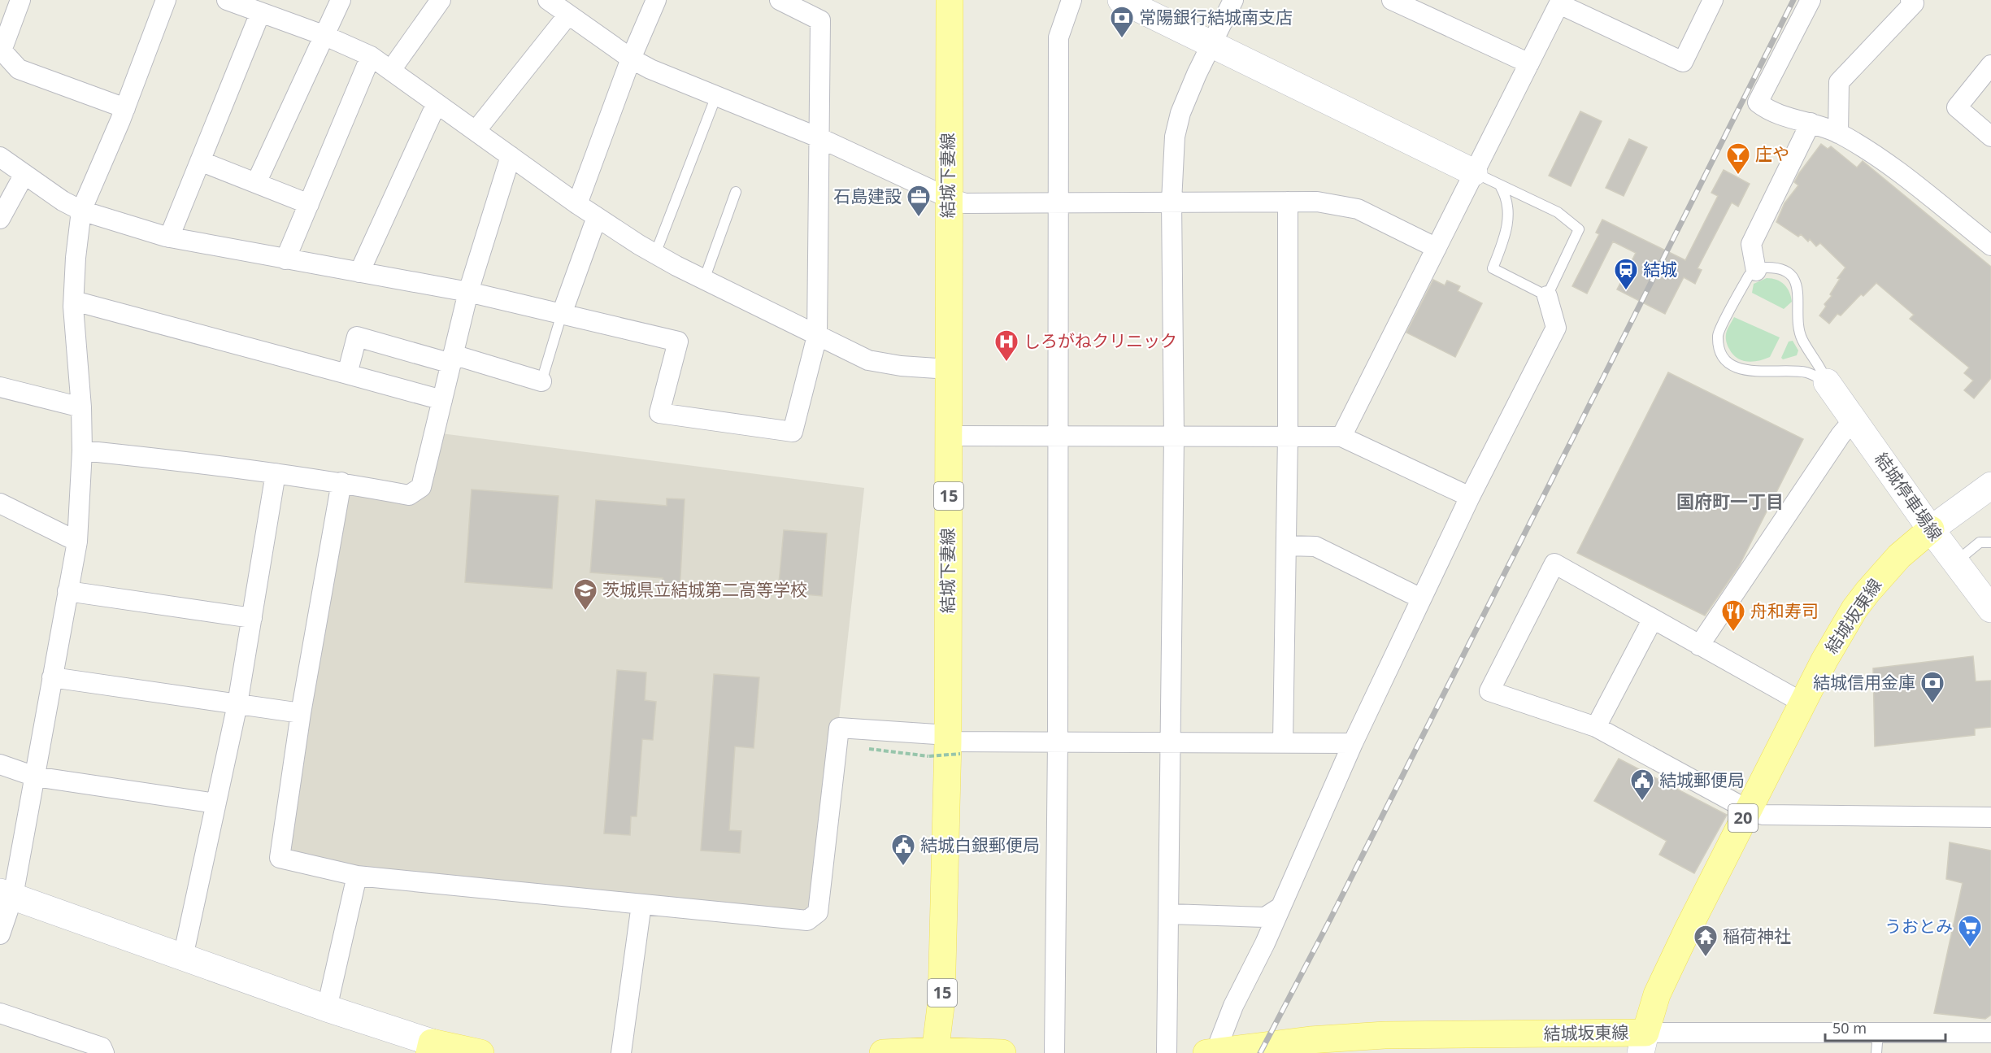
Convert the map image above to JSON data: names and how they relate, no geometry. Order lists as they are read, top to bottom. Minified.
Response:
{"streets":{"main road":["結城下妻線","15","結城坂東線","20"],"street":["結城停車場線"]},"crossings":[["結城停車場線","結城坂東線"]],"districts":["国府町一丁目"],"places":{"bank":["常陽銀行結城南支店","結城信用金庫"],"bar":["庄や"],"office":["石島建設"],"station":["結城"],"hospital":["しろがねクリニック"],"school or university":["茨城県立結城第二高等学校"],"restaurant":["舟和寿司"],"public building":["結城郵便局","結城白銀郵便局"],"supermarket":["うおとみ"],"temple":["稲荷神社"]},"scale_bar":"50 m"}
